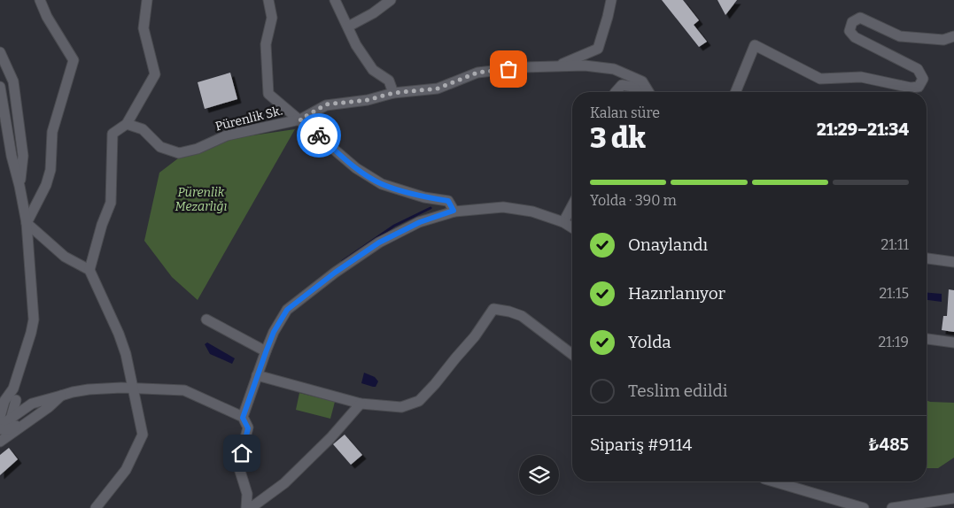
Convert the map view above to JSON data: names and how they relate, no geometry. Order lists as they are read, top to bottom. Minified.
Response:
{"streets":{"street":["Pürenlik Sk."]},"parks":["Pürenlik Mezarlığı"],"page":{"heading":["3 dk","Kalan süre","21:29–21:34"],"panel":["Sipariş #9114","₺485"],"bar":"Yolda · 390 m","list":[["Onaylandı","21:11"],["Hazırlanıyor","21:15"],["Yolda","21:19"],"Teslim edildi"]}}
